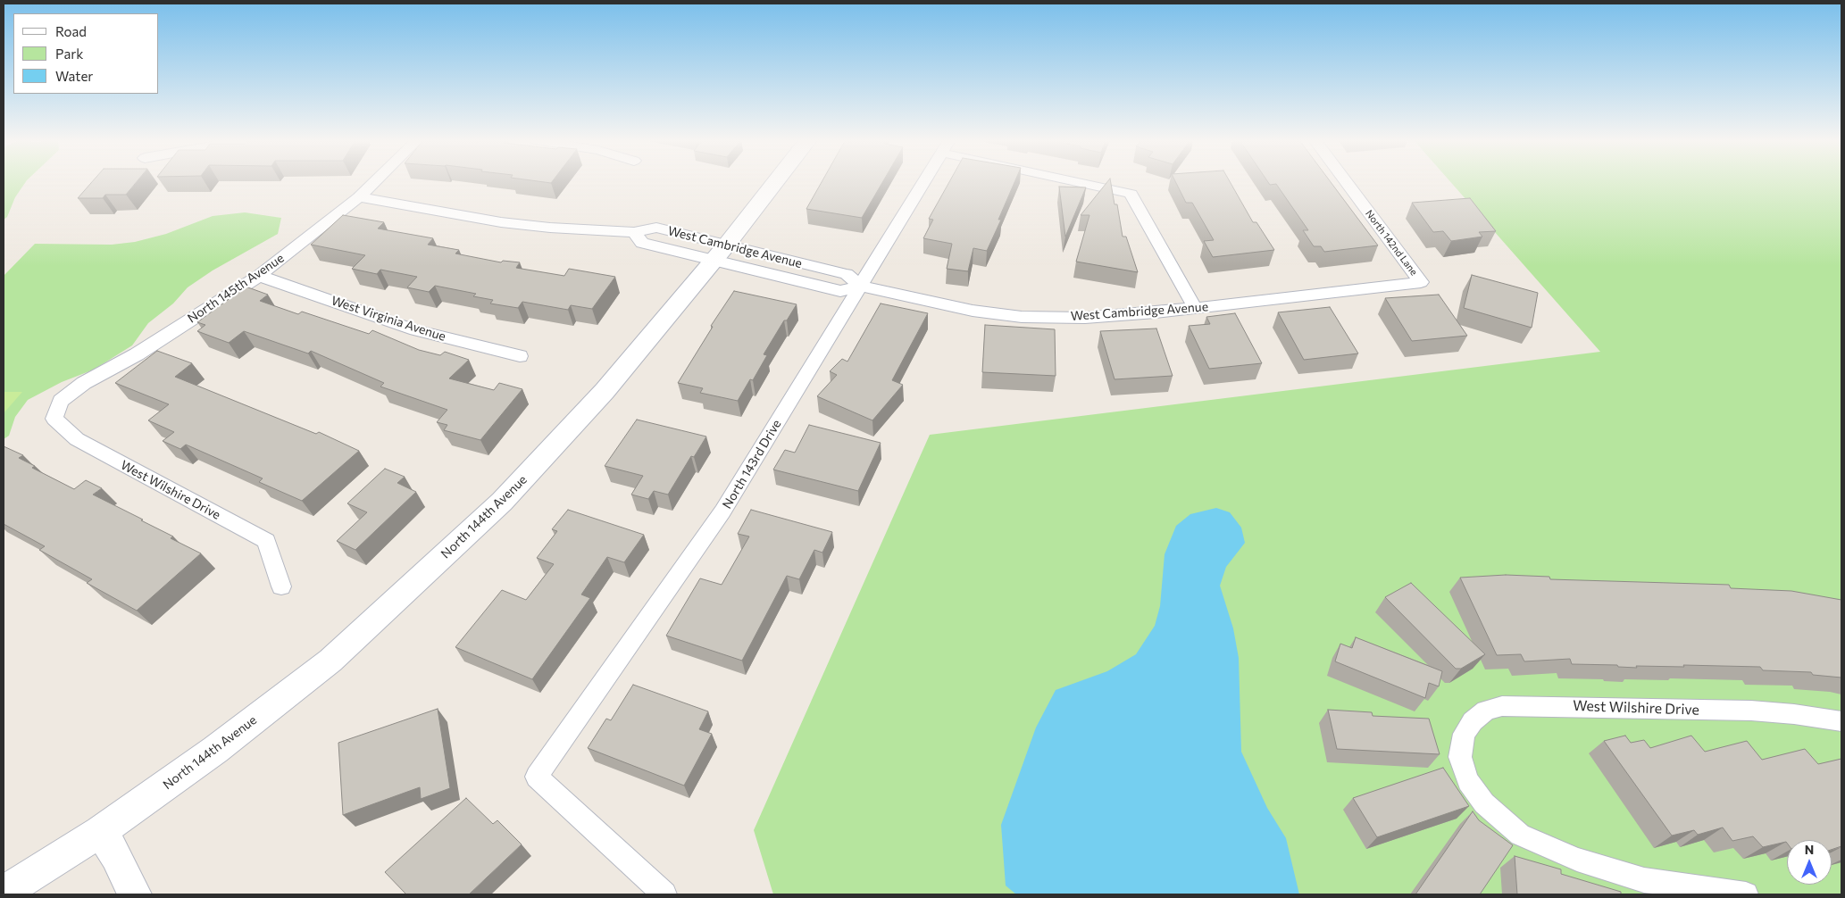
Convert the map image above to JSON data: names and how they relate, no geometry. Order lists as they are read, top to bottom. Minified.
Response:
{"streets":{"main road":["North 144th Avenue"],"street":["North 142nd Lane","West Cambridge Avenue","North 145th Avenue","West Virginia Avenue","North 143rd Drive","West Wilshire Drive"]},"crossings":[["North 142nd Lane","West Cambridge Avenue"],["West Cambridge Avenue","North 145th Avenue"],["West Cambridge Avenue","North 143rd Drive"],["West Cambridge Avenue","North 144th Avenue"],["North 145th Avenue","West Virginia Avenue"],["North 145th Avenue","West Wilshire Drive"]],"legend":["Road","Park","Water"],"north":"top"}
